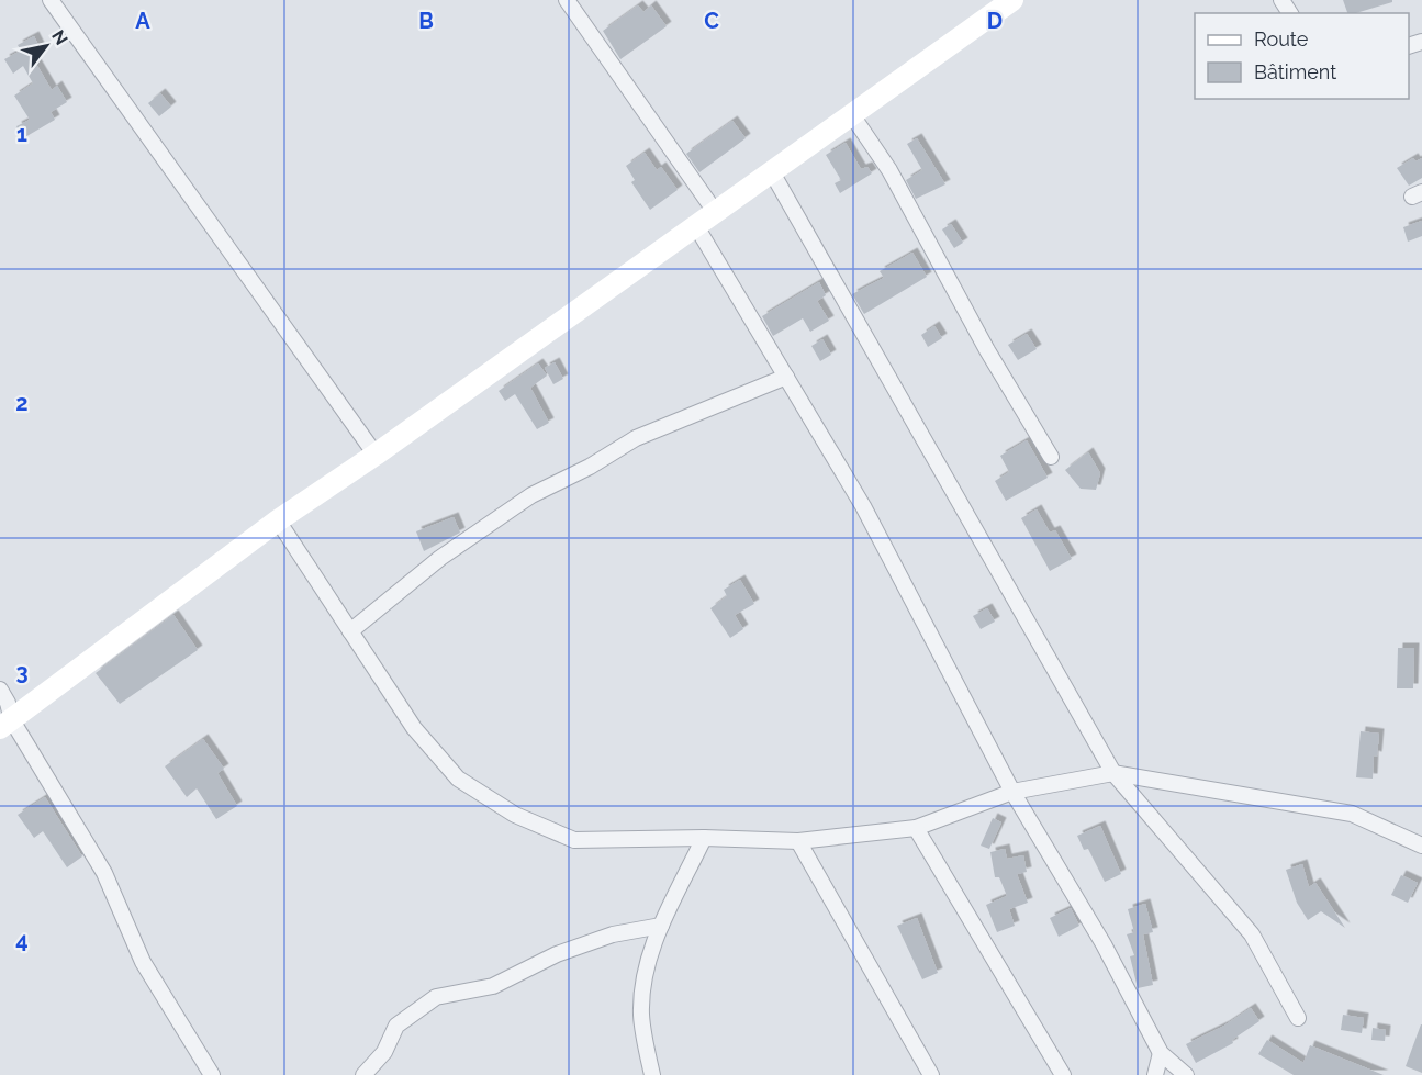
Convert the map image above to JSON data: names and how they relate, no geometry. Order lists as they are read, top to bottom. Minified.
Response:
{"legend":["Route","Bâtiment"],"north":"top right","grid":{"columns":["A","B","C","D"],"rows":["1","2","3","4"]}}
